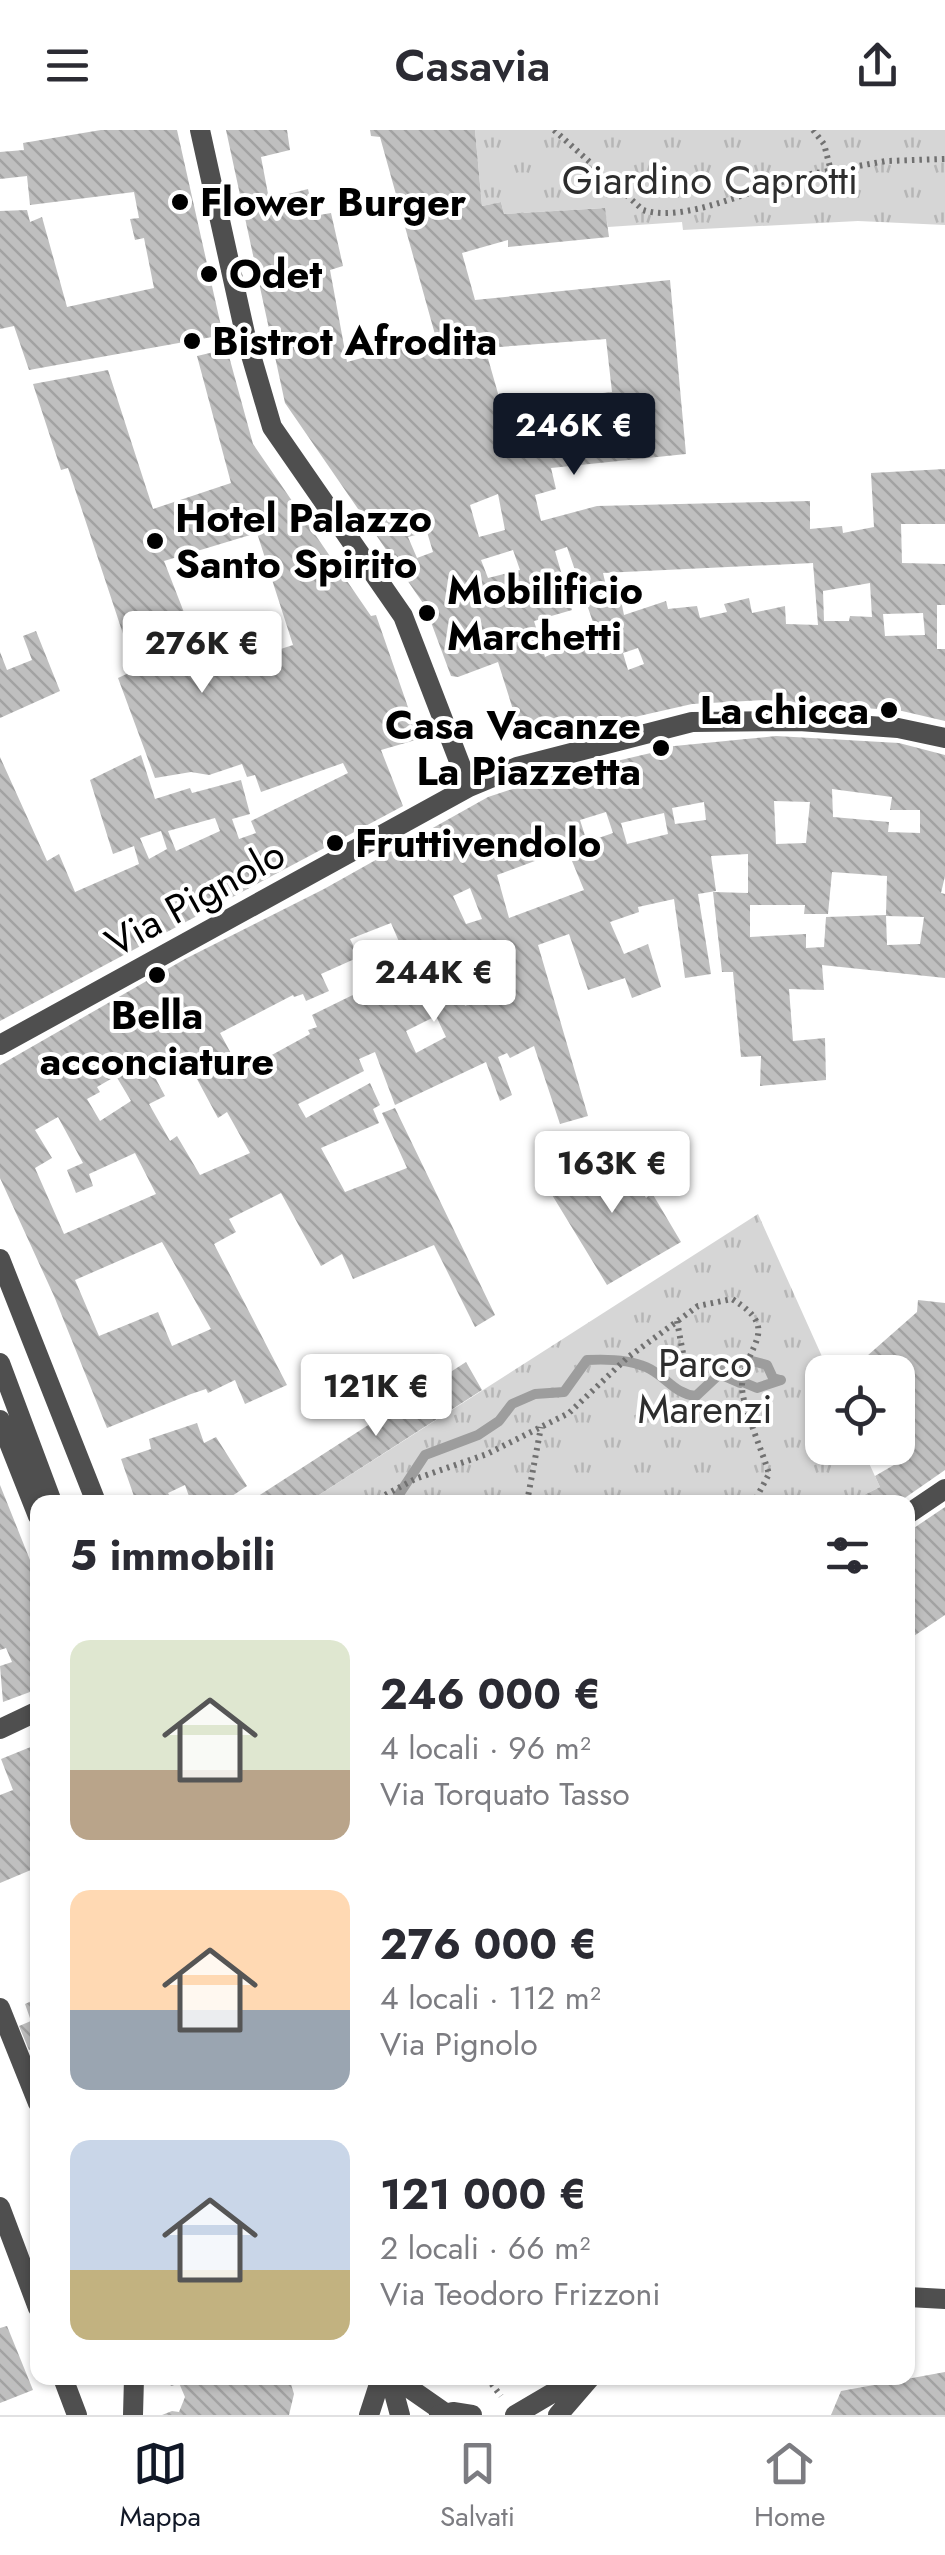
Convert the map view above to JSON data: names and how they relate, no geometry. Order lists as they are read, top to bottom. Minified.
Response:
{"streets":{"street":["Via Pignolo"]},"parks":["Giardino Caprotti","Parco Marenzi"],"places":["Flower Burger","Odet","Bistrot Afrodita","Hotel Palazzo Santo Spirito","Mobilificio Marchetti","La chicca","Casa Vacanze La Piazzetta","Fruttivendolo","Bella acconciature"],"page":{"header":"Casavia","price":["246K €","276K €","244K €","163K €","121K €"],"heading":"5 immobili","list":[{"name":"246 000 €","note":"4 locali · 96 m² · Via Torquato Tasso"},{"name":"276 000 €","note":"4 locali · 112 m² · Via Pignolo"},{"name":"121 000 €","note":"2 locali · 66 m² · Via Teodoro Frizzoni"}],"tabs":["Mappa","Salvati","Home"]}}
